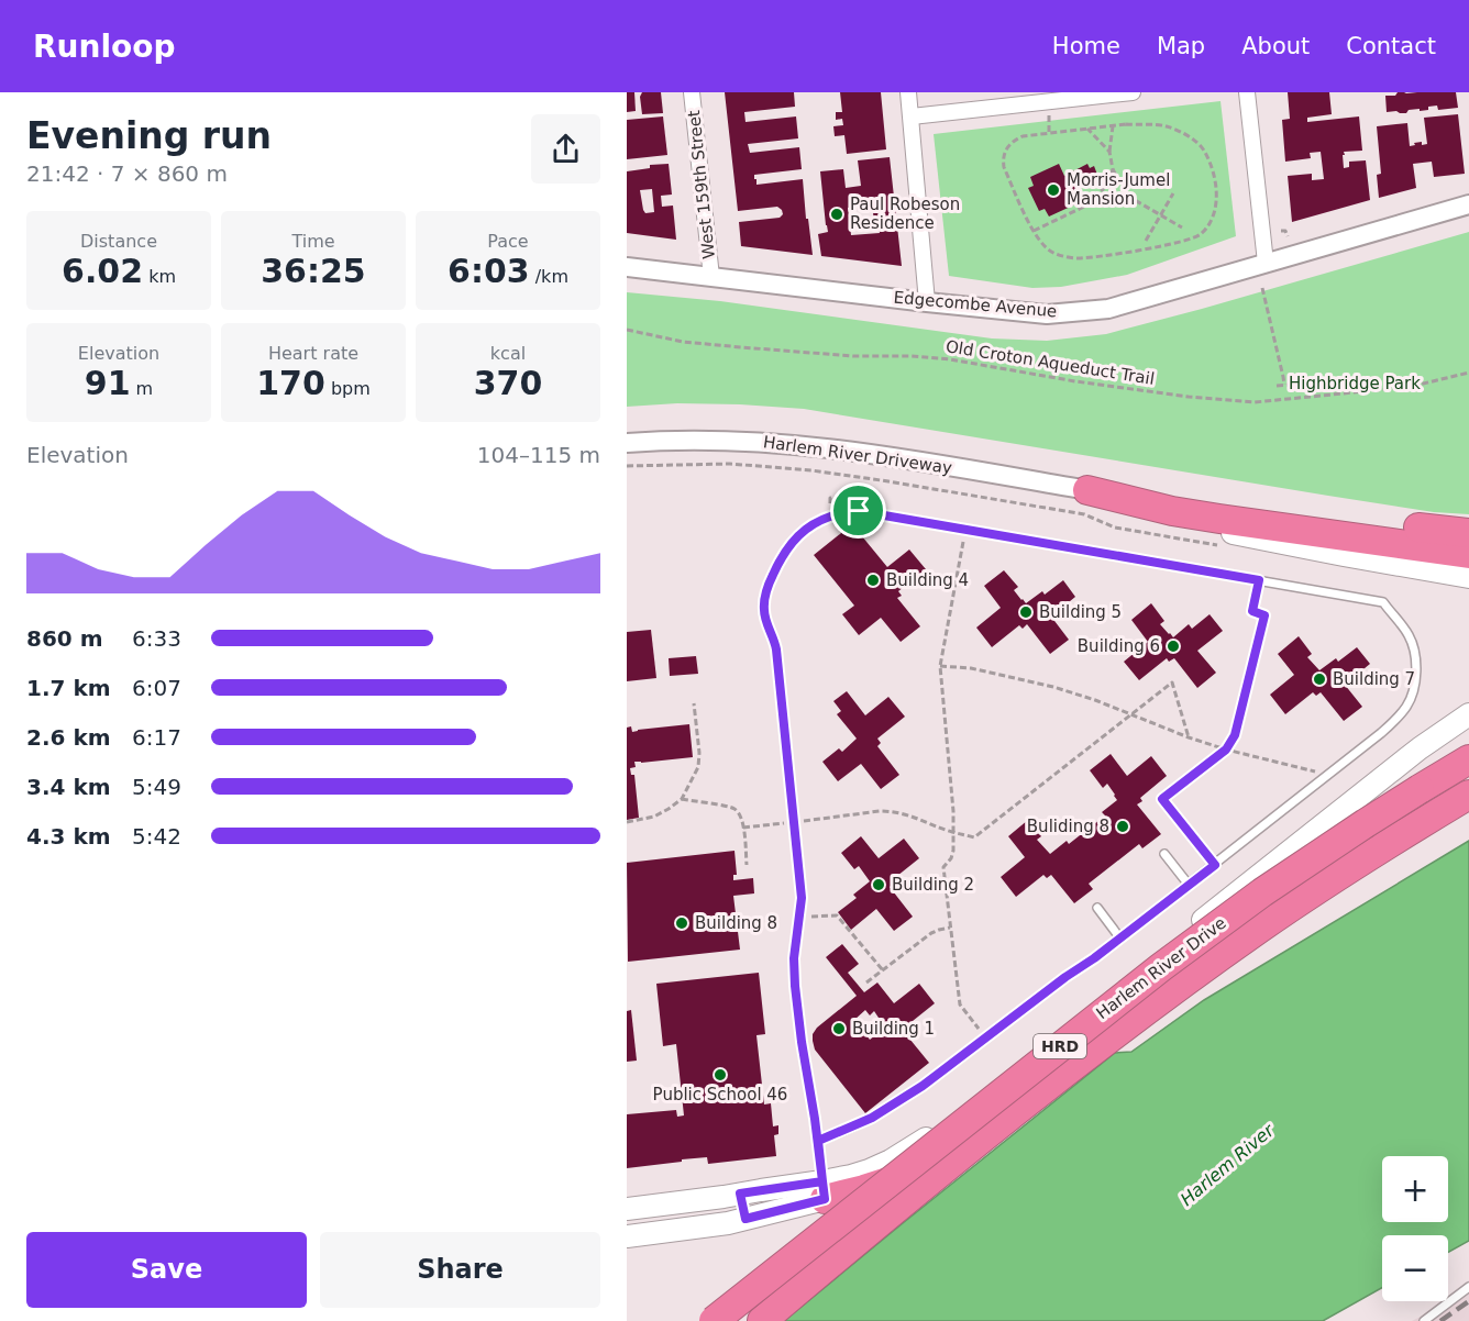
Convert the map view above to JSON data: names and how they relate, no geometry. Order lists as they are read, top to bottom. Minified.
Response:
{"streets":{"highway":["Harlem River Drive","HRD"],"street":["West 159th Street","Edgecombe Avenue","Harlem River Driveway"],"path":["Old Croton Aqueduct Trail"]},"crossings":[["West 159th Street","Edgecombe Avenue"]],"water":["Harlem River"],"parks":["Highbridge Park"],"places":["Morris-Jumel Mansion","Paul Robeson Residence","Building 4","Building 5","Building 6","Building 7","Buliding 8","Building 2","Building 8","Building 1","Public School 46"],"page":{"header":"Runloop","nav":["Home","Map","About","Contact"],"heading":["Evening run","21:42 · 7 × 860 m"],"stats":[["Distance","6.02 km"],["Time","36:25"],["Pace","6:03 /km"],["Elevation","91 m"],["Heart rate","170 bpm"],["kcal","370"]],"chart":["Elevation","104–115 m"],"list":[{"name":"860 m","note":"6:33"},{"name":"1.7 km","note":"6:07"},{"name":"2.6 km","note":"6:17"},{"name":"3.4 km","note":"5:49"},{"name":"4.3 km","note":"5:42"}],"map_buttons":["+","−"],"buttons":["Save","Share"]}}
